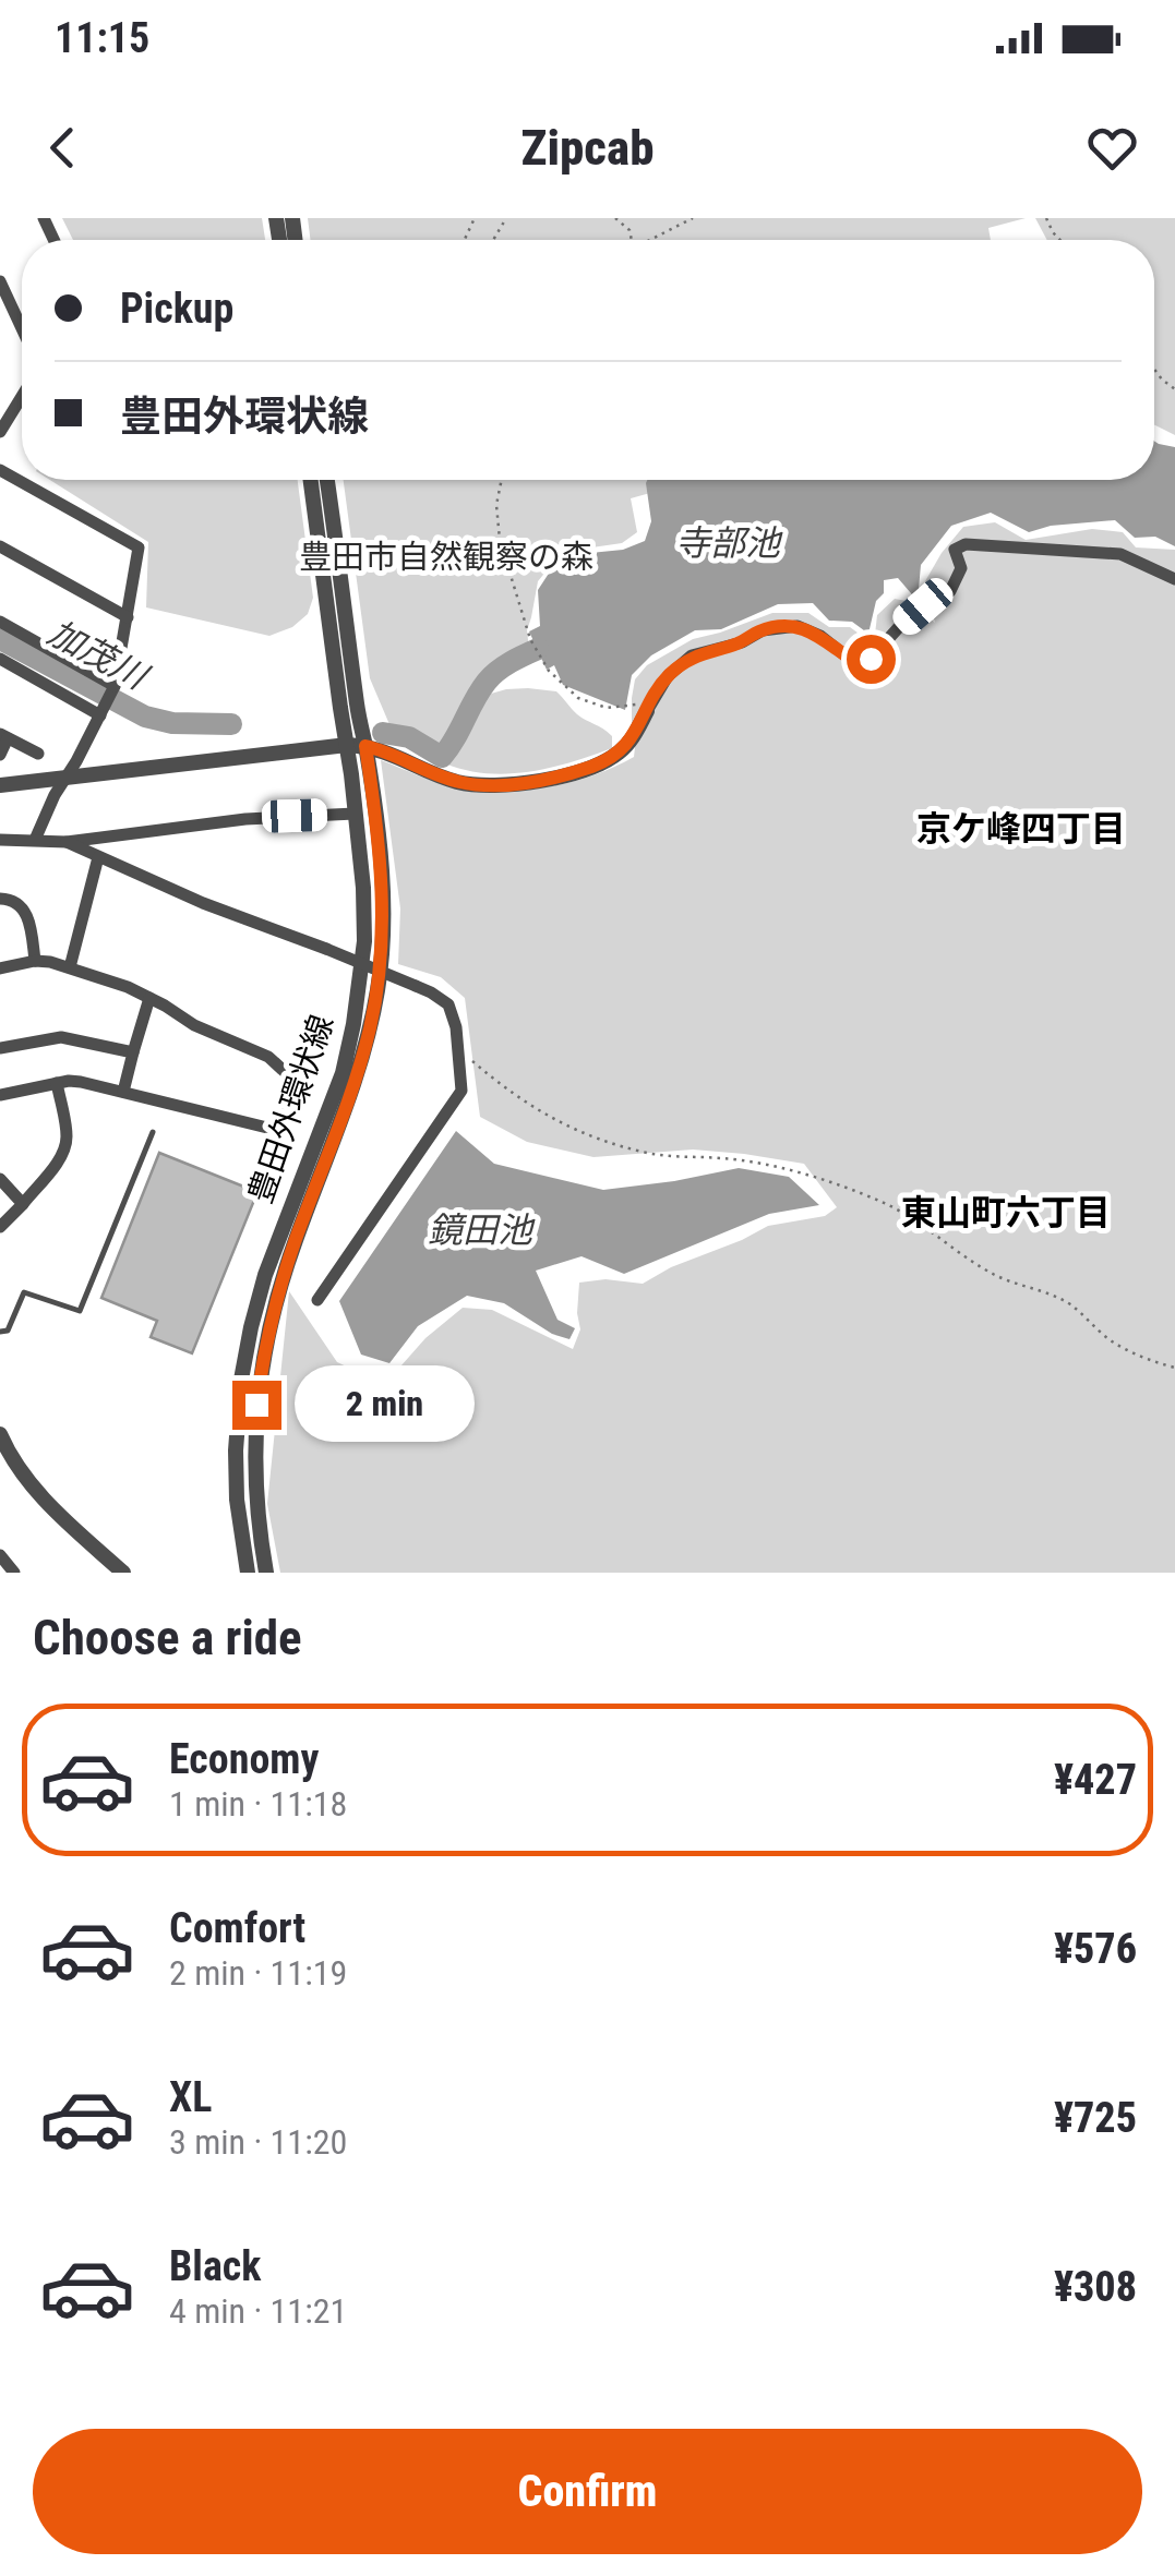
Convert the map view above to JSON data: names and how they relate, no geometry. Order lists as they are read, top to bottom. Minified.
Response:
{"streets":{"street":["豊田外環状線"]},"districts":["京ケ峰四丁目","東山町六丁目"],"water":["寺部池","加茂川","鏡田池"],"parks":["豊田市自然観察の森"],"page":{"status":"11:15","header":"Zipcab","banner":["Pickup","豊田外環状線"],"bubble":"2 min","heading":"Choose a ride","list":[{"name":"Economy","note":"1 min · 11:18","value":"¥427"},{"name":"Comfort","note":"2 min · 11:19","value":"¥576"},{"name":"XL","note":"3 min · 11:20","value":"¥725"},{"name":"Black","note":"4 min · 11:21","value":"¥308"}],"buttons":"Confirm"}}
